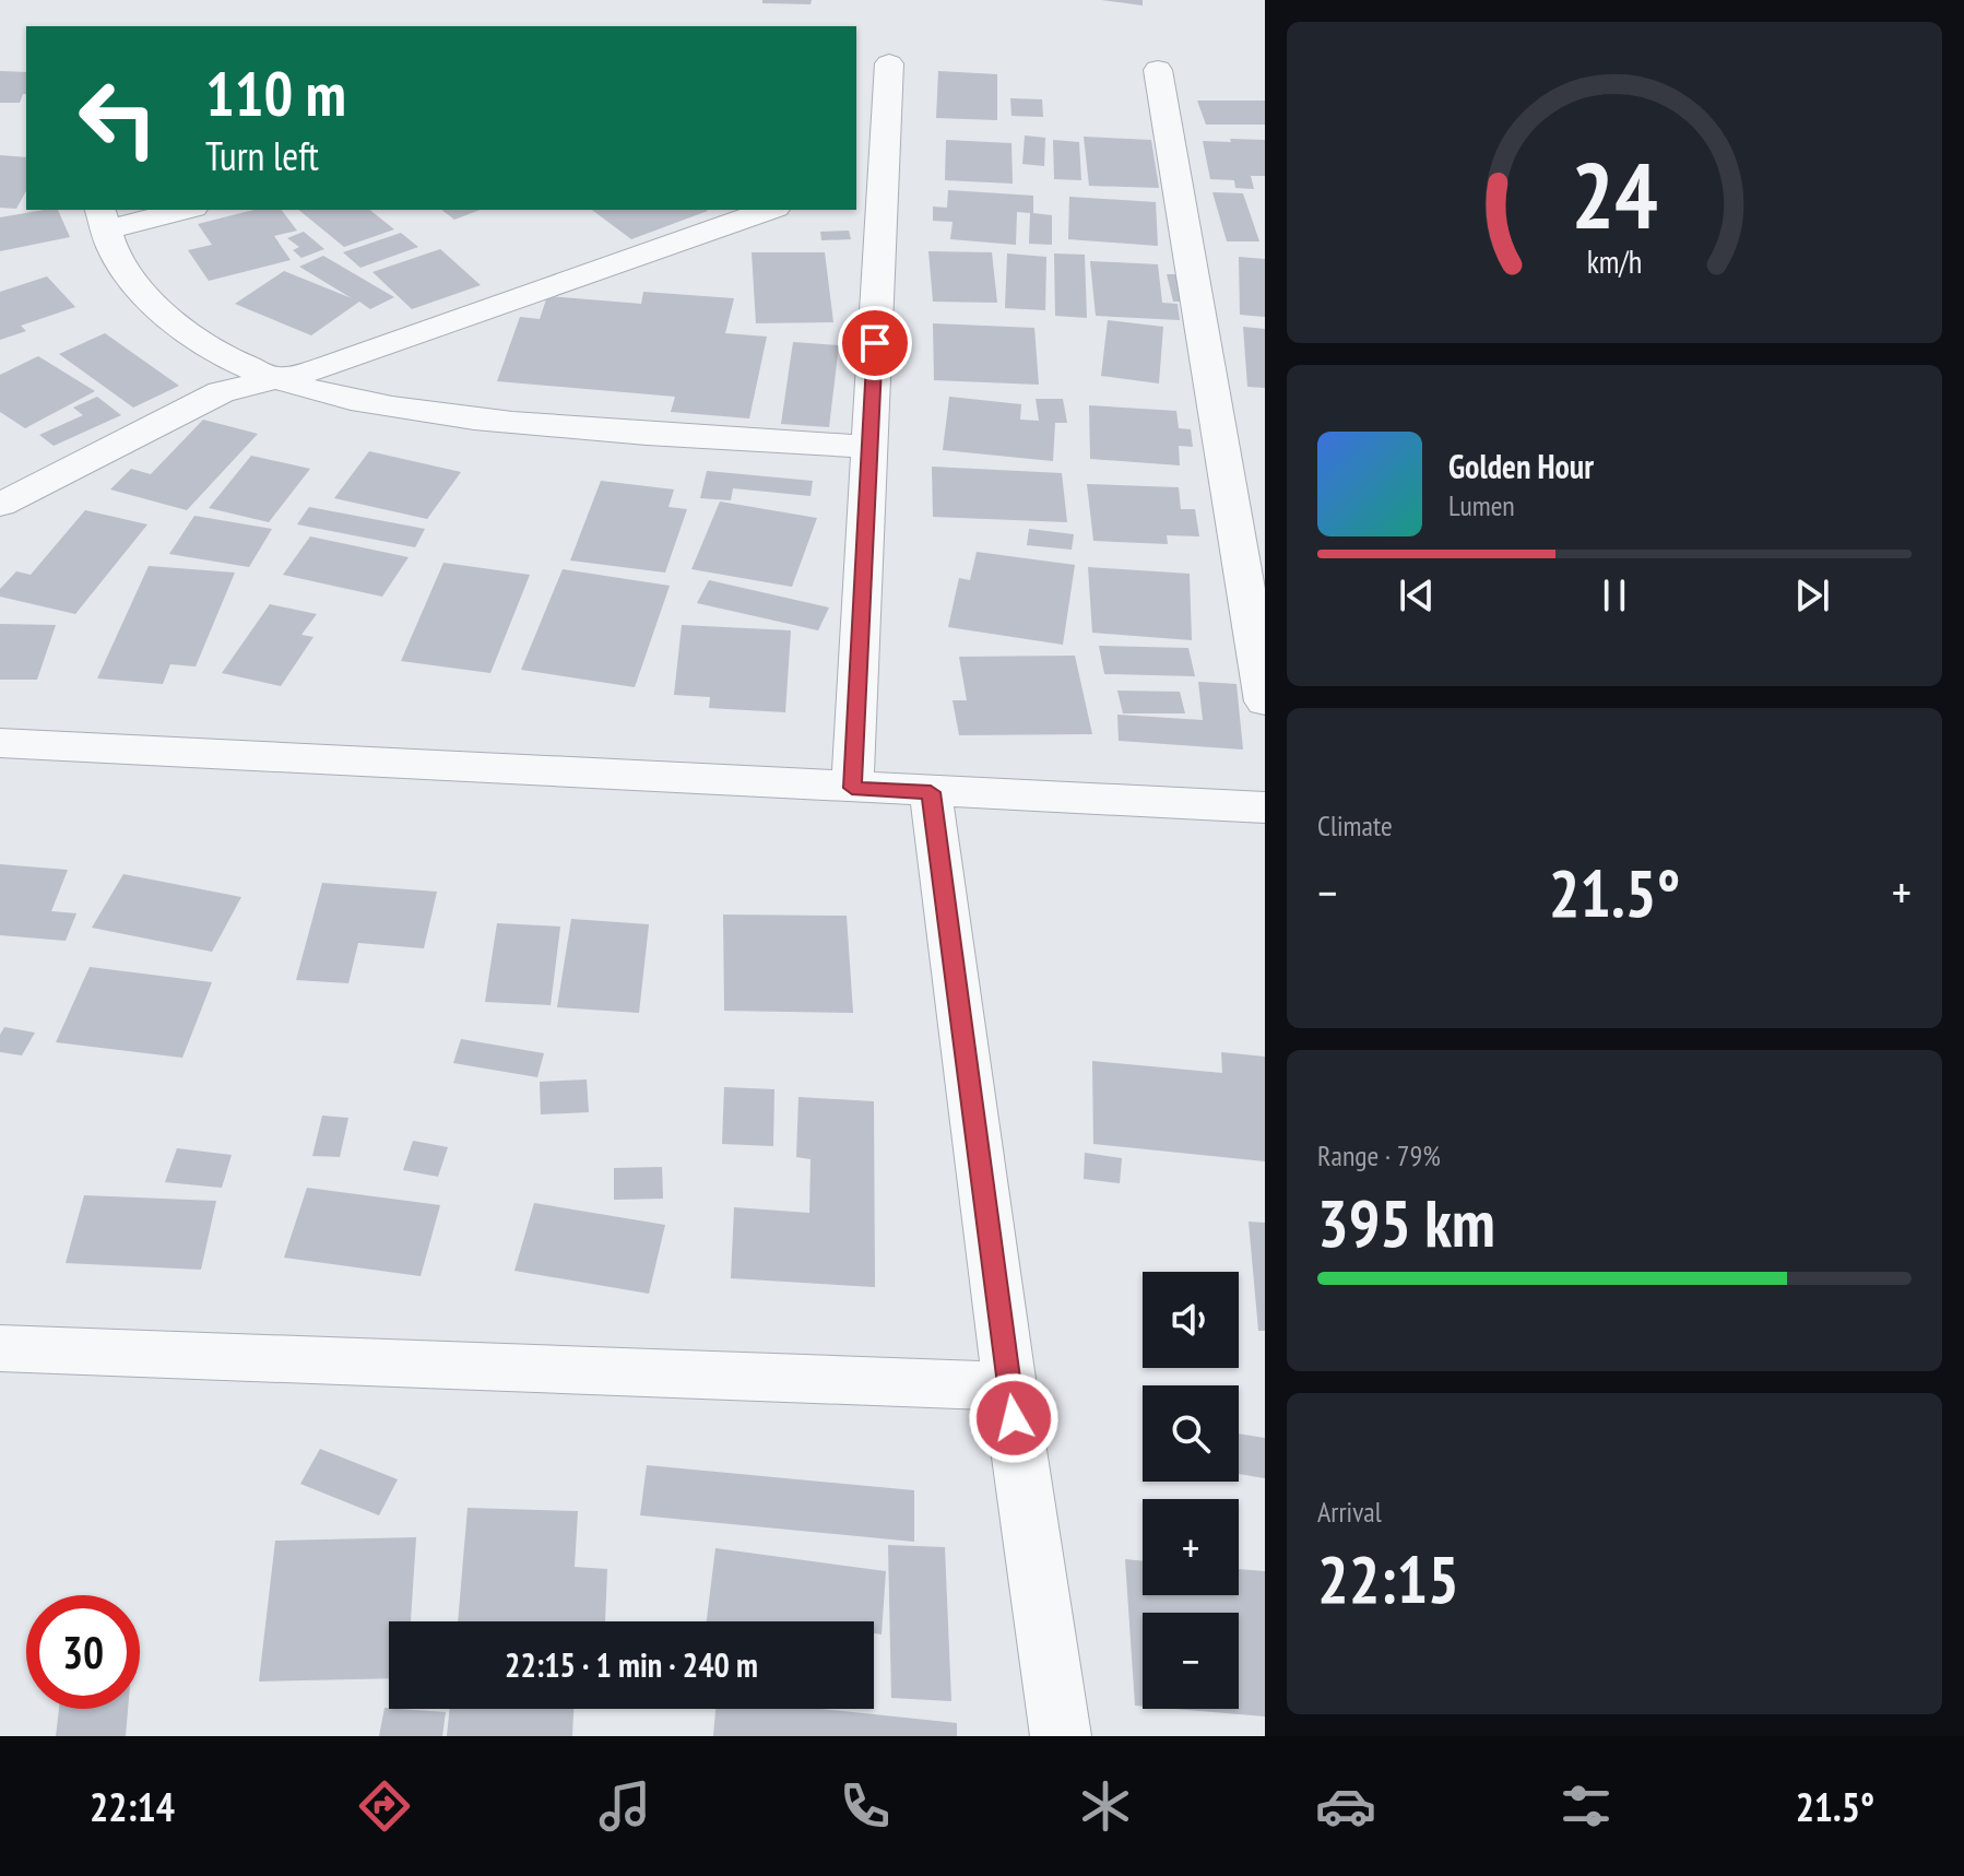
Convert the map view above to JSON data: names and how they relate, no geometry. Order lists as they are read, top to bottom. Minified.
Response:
{"page":{"turn":["110 m","Turn left"],"song":["Golden Hour","Lumen"],"tile":["Climate",["Range · 79%","395 km"],["Arrival","22:15"]],"heat":["−","21.5°","+"],"map_buttons":["+","−"],"limit":"30","trip":"22:15 · 1 min · 240 m","tabs":["22:14","21.5°"],"gauge":["24","km/h"]}}
